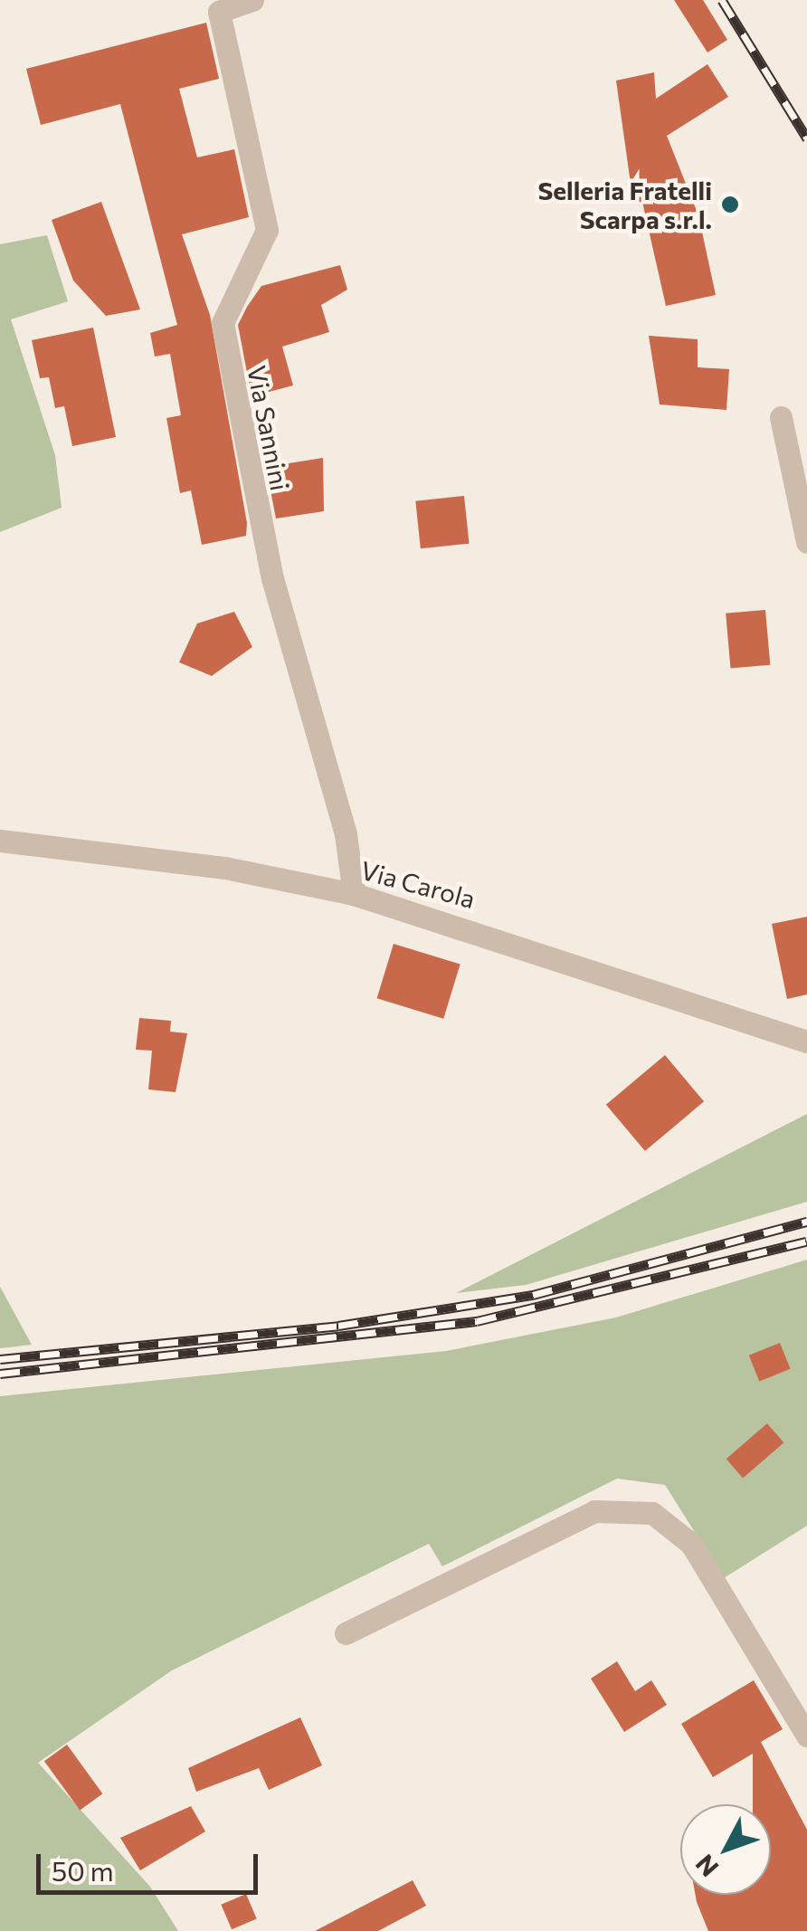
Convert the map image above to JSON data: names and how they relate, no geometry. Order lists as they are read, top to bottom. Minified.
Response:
{"streets":{"street":["Via Sannini","Via Carola"]},"crossings":[["Via Sannini","Via Carola"]],"places":["Selleria Fratelli Scarpa s.r.l."],"scale_bar":"50 m","north":"bottom left"}
